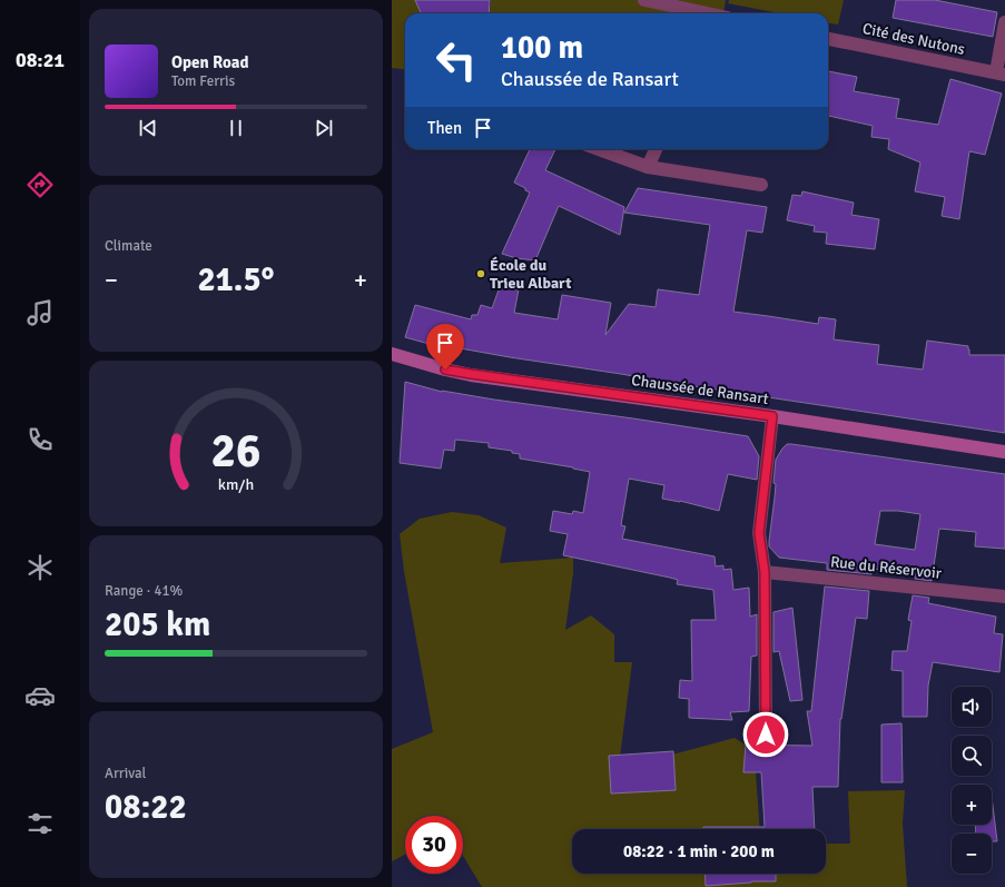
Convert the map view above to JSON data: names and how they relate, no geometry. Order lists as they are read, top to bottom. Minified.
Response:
{"streets":{"main road":["Chaussée de Ransart"],"street":["Cité des Nutons","Rue du Réservoir"]},"places":["École du Trieu Albart"],"page":{"tabs":"08:21","turn":["100 m","Chaussée de Ransart"],"song":["Open Road","Tom Ferris"],"then":"Then","tile":["Climate",["Range · 41%","205 km"],["Arrival","08:22"]],"heat":["−","21.5°","+"],"map_buttons":["+","−"],"limit":"30","trip":"08:22 · 1 min · 200 m","gauge":["26","km/h"]}}
